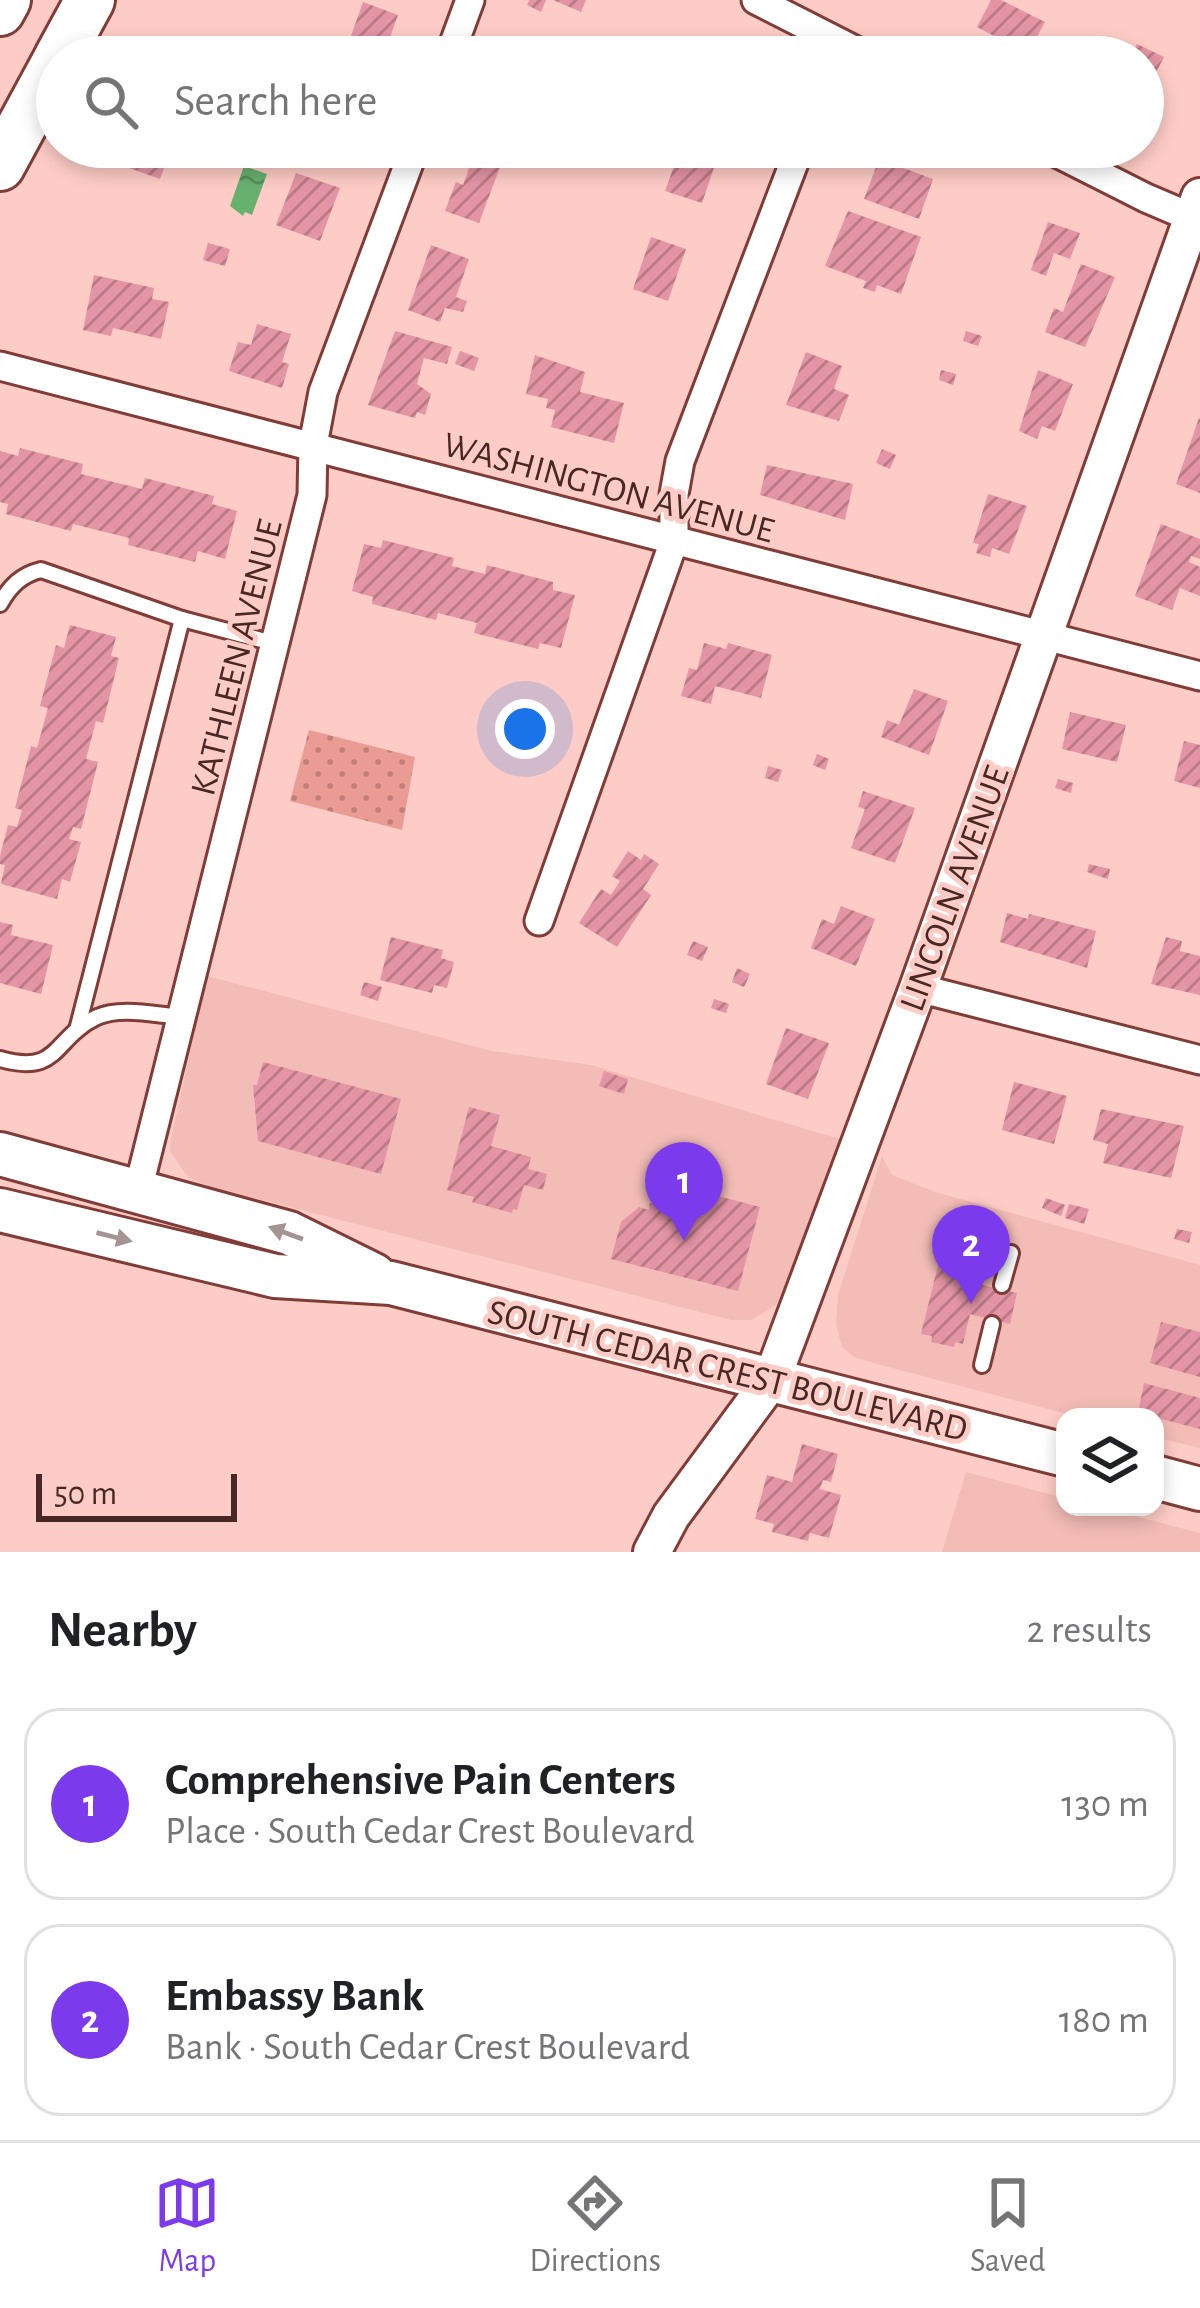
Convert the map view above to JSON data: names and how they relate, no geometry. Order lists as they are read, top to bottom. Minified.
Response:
{"streets":{"main road":["SOUTH CEDAR CREST BOULEVARD"],"street":["WASHINGTON AVENUE","KATHLEEN AVENUE","LINCOLN AVENUE"]},"crossings":[["WASHINGTON AVENUE","KATHLEEN AVENUE"],["WASHINGTON AVENUE","LINCOLN AVENUE"],["KATHLEEN AVENUE","SOUTH CEDAR CREST BOULEVARD"],["LINCOLN AVENUE","SOUTH CEDAR CREST BOULEVARD"]],"scale_bar":"50 m","page":{"search":"Search here","pins":["1","2"],"scale":"50 m","heading":["Nearby","2 results"],"list":[{"mark":"1","name":"Comprehensive Pain Centers","note":"Place · South Cedar Crest Boulevard","value":"130 m"},{"mark":"2","name":"Embassy Bank","note":"Bank · South Cedar Crest Boulevard","value":"180 m"}],"nav":["Map","Directions","Saved"]}}
